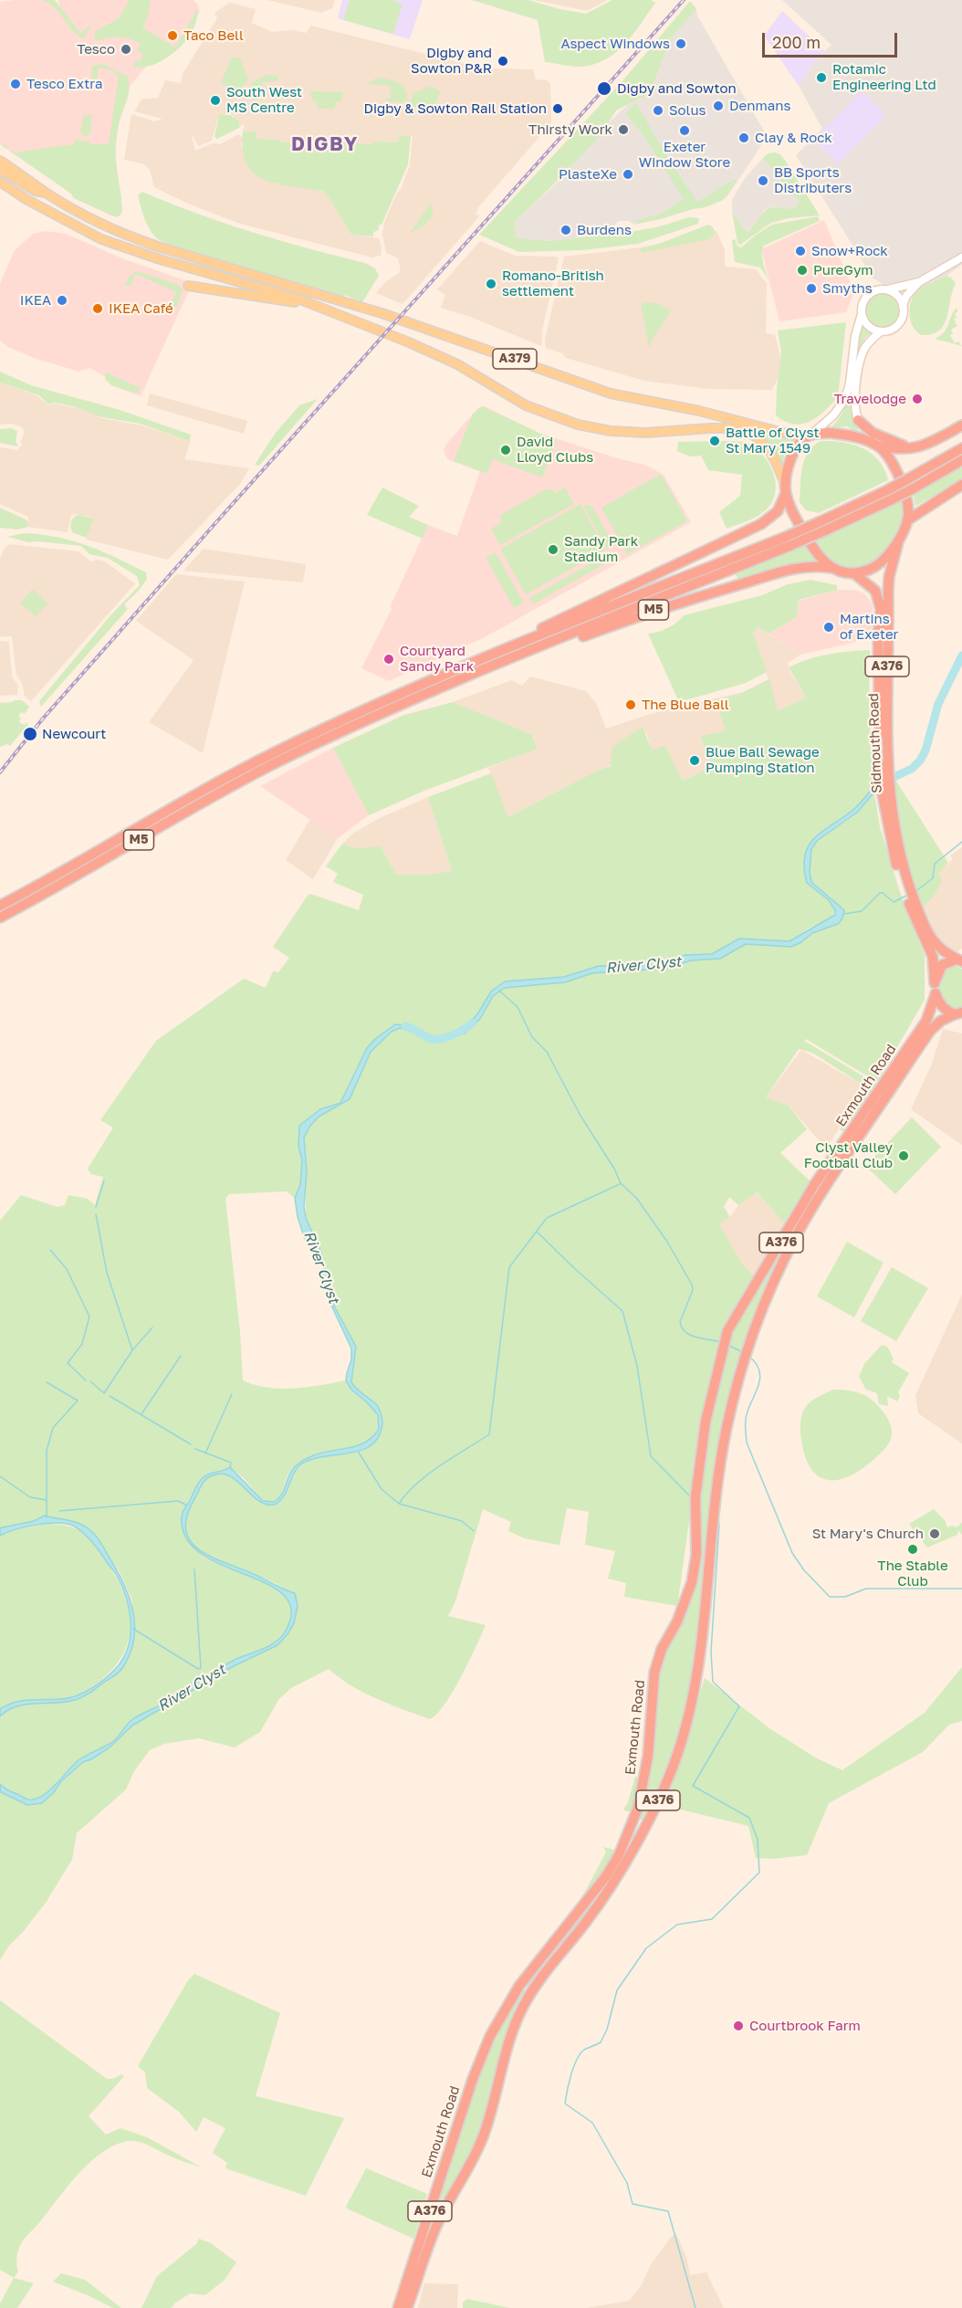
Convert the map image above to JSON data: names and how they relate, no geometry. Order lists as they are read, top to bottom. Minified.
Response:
{"streets":{"highway":["M5","A376","Sidmouth Road","Exmouth Road"],"main road":["A379"]},"crossings":[["A379","M5"],["A379","Sidmouth Road"],["M5","Sidmouth Road"],["A376","Sidmouth Road"],["A376","Exmouth Road"]],"districts":["DIGBY"],"water":["River Clyst"],"places":["Taco Bell","Aspect Windows","Tesco","Digby and Sowton P&R","Rotamic Engineering Ltd","Tesco Extra","Digby and Sowton","South West MS Centre","Denmans","Digby & Sowton Rail Station","Solus","Thirsty Work","Exeter Window Store","Clay & Rock","PlasteXe","BB Sports Distributers","Burdens","Snow+Rock","PureGym","Romano-British settlement","Smyths","IKEA","IKEA Café","Travelodge","Battle of Clyst St Mary 1549","David Lloyd Clubs","Sandy Park Stadium","Martins of Exeter","Courtyard Sandy Park","The Blue Ball","Newcourt","Blue Ball Sewage Pumping Station","Clyst Valley Football Club","St Mary's Church","The Stable Club","Courtbrook Farm"],"scale_bar":"200 m"}
